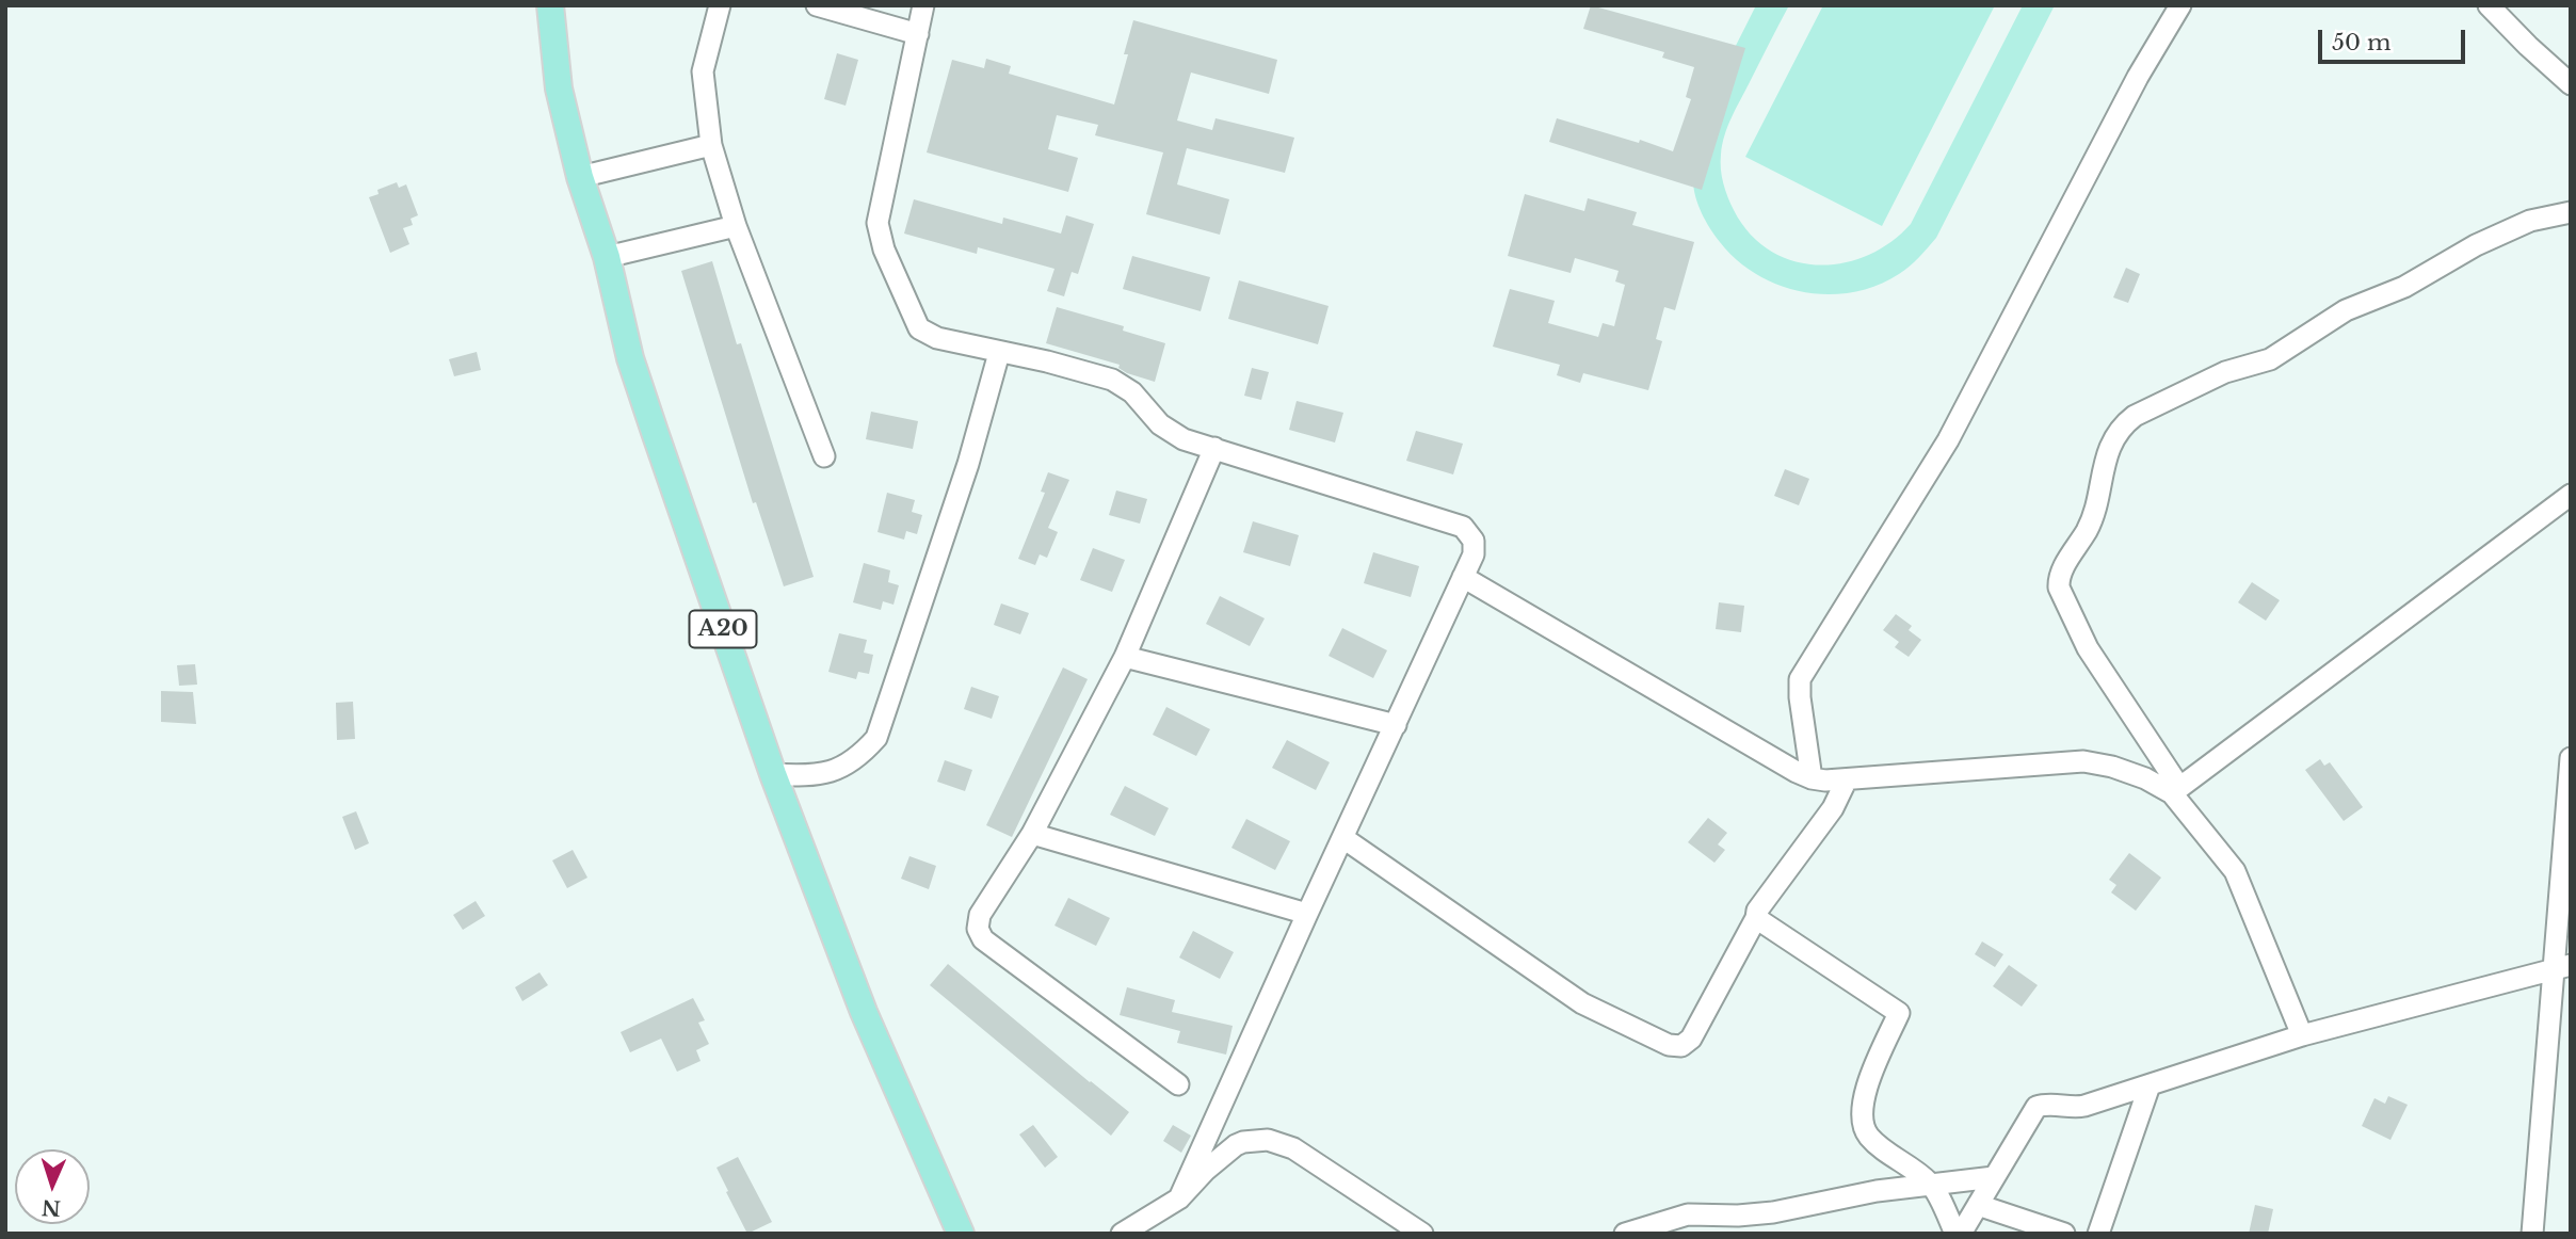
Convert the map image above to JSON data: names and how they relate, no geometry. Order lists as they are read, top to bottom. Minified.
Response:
{"streets":{"main road":["A20"]},"scale_bar":"50 m","north":"bottom"}
